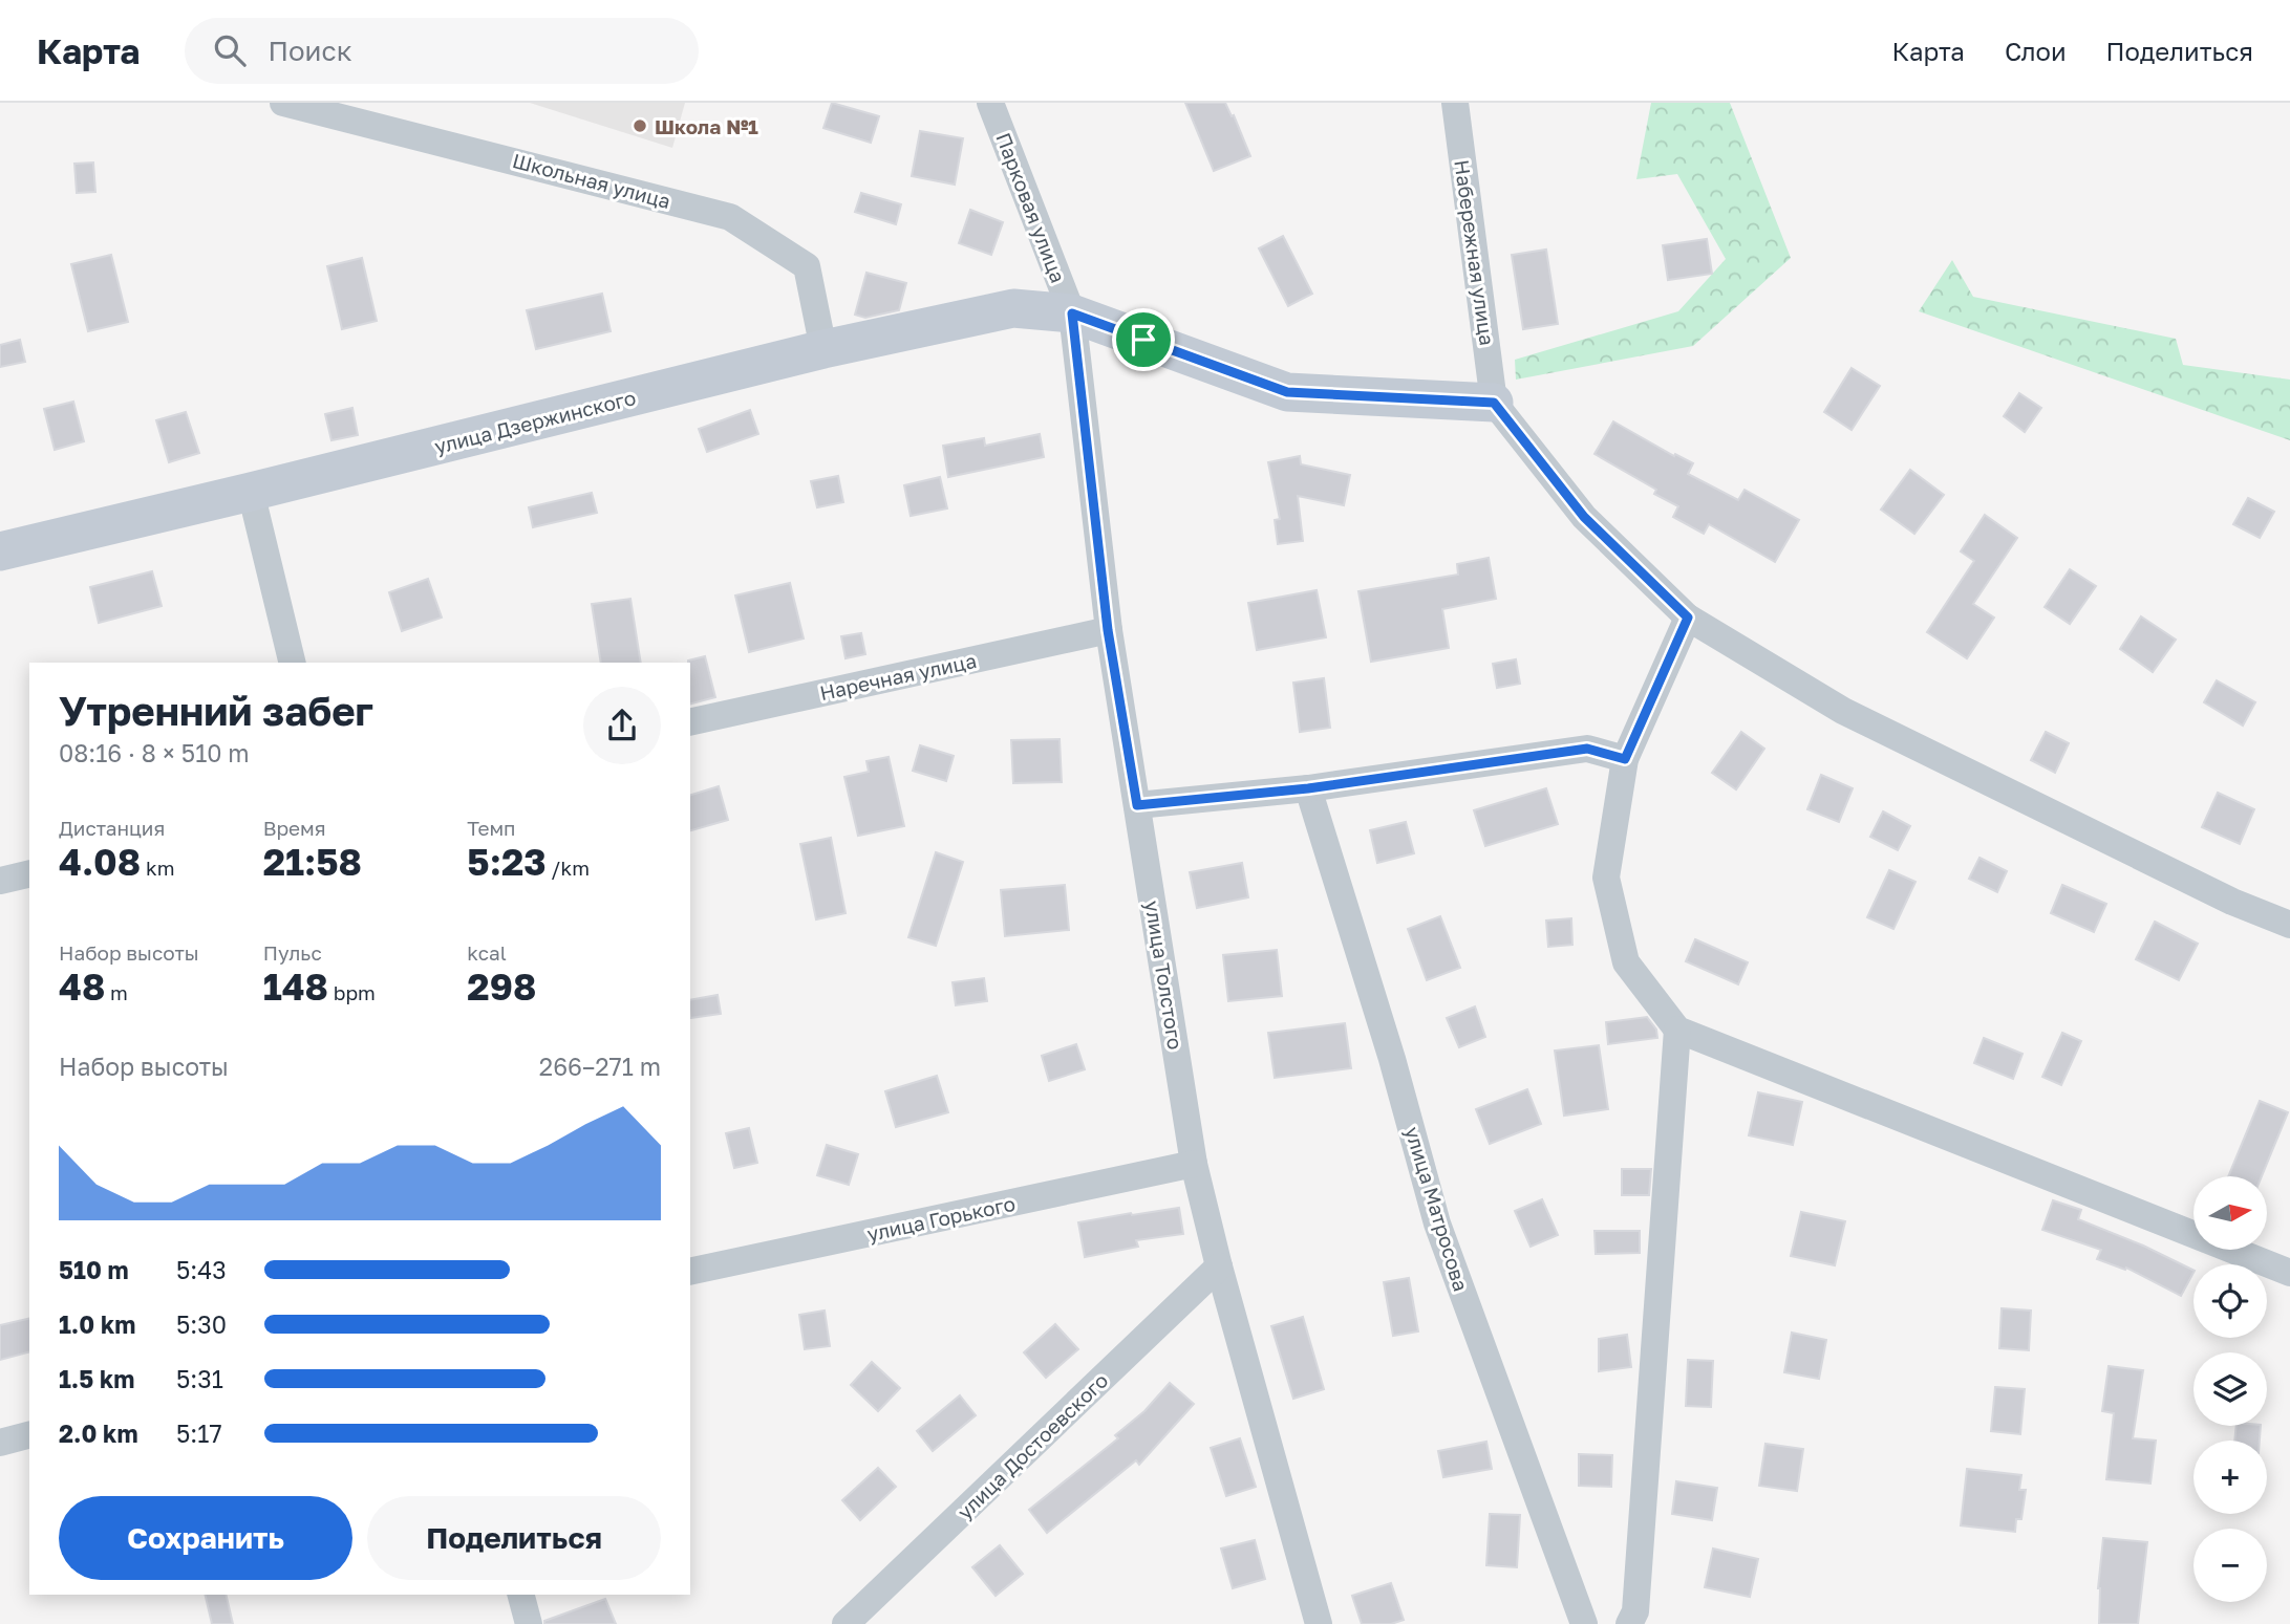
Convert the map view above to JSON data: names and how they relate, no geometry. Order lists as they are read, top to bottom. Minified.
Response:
{"streets":{"street":["Школьная улица","Парковая улица","Набережная улица","улица Дзержинского","Наречная улица","улица Толстого","улица Матросова","улица Горького","улица Достоевского"]},"crossings":[["Школьная улица","улица Дзержинского"],["Парковая улица","улица Дзержинского"],["Парковая улица","улица Толстого"],["улица Дзержинского","улица Толстого"],["Наречная улица","улица Толстого"],["улица Толстого","улица Горького"],["улица Толстого","улица Достоевского"]],"places":["Школа №1"],"north":"right","page":{"header":"Карта","search":"Поиск","nav":["Карта","Слои","Поделиться"],"heading":["Утренний забег","08:16 · 8 × 510 m"],"stats":[["Дистанция","4.08 km"],["Время","21:58"],["Темп","5:23 /km"],["Набор высоты","48 m"],["Пульс","148 bpm"],["kcal","298"]],"chart":["Набор высоты","266–271 m"],"map_buttons":["+","−"],"list":[{"name":"510 m","note":"5:43"},{"name":"1.0 km","note":"5:30"},{"name":"1.5 km","note":"5:31"},{"name":"2.0 km","note":"5:17"}],"buttons":["Сохранить","Поделиться"]}}
